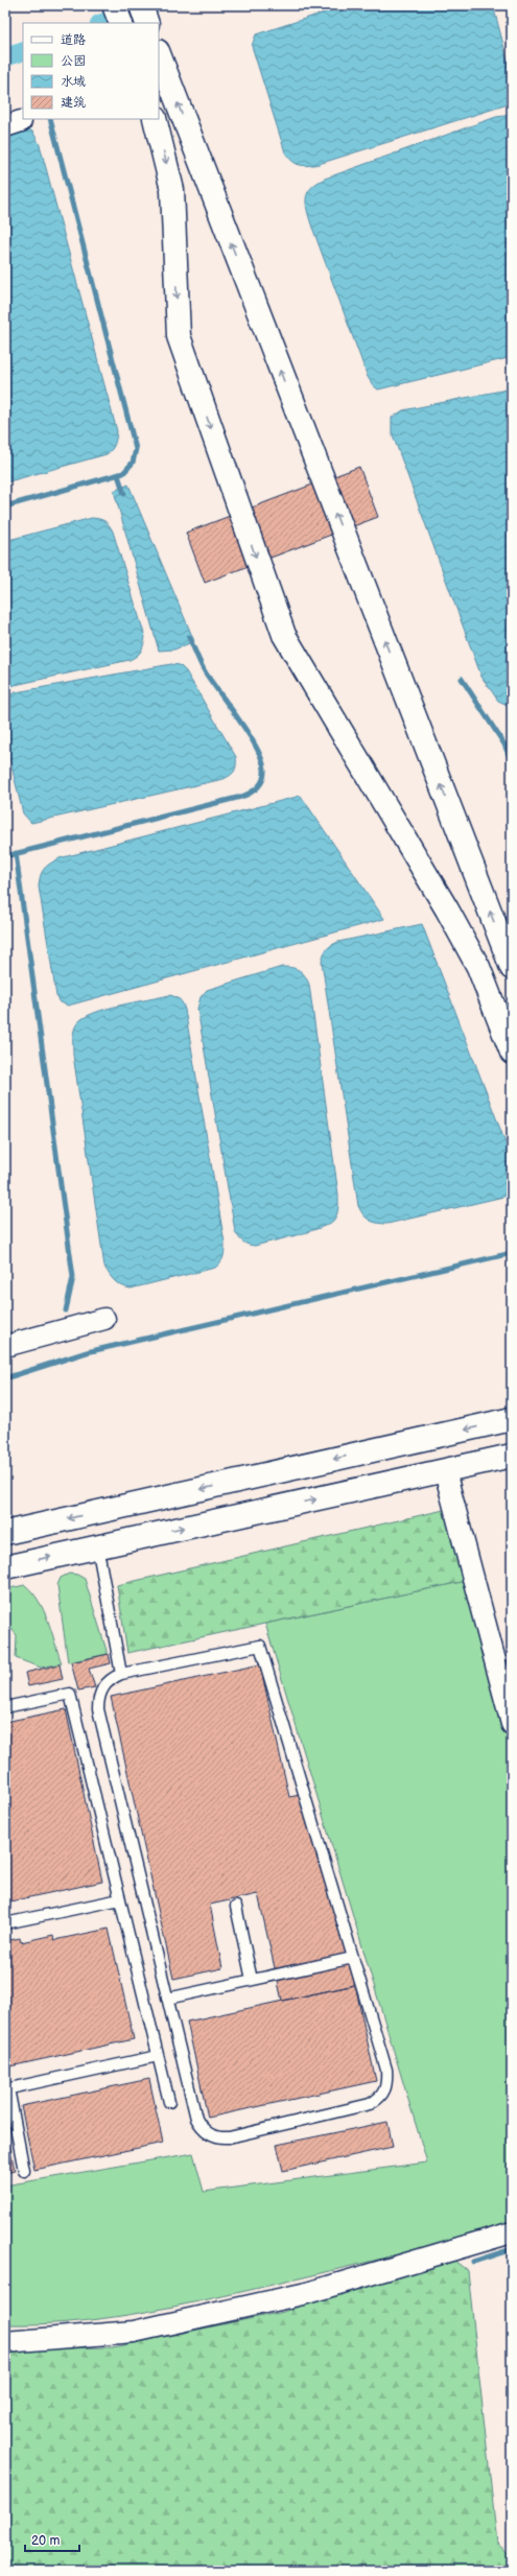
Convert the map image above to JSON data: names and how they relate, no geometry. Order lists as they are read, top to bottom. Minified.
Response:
{"legend":["道路","公园","水域","建筑"],"scale_bar":"20 m"}
